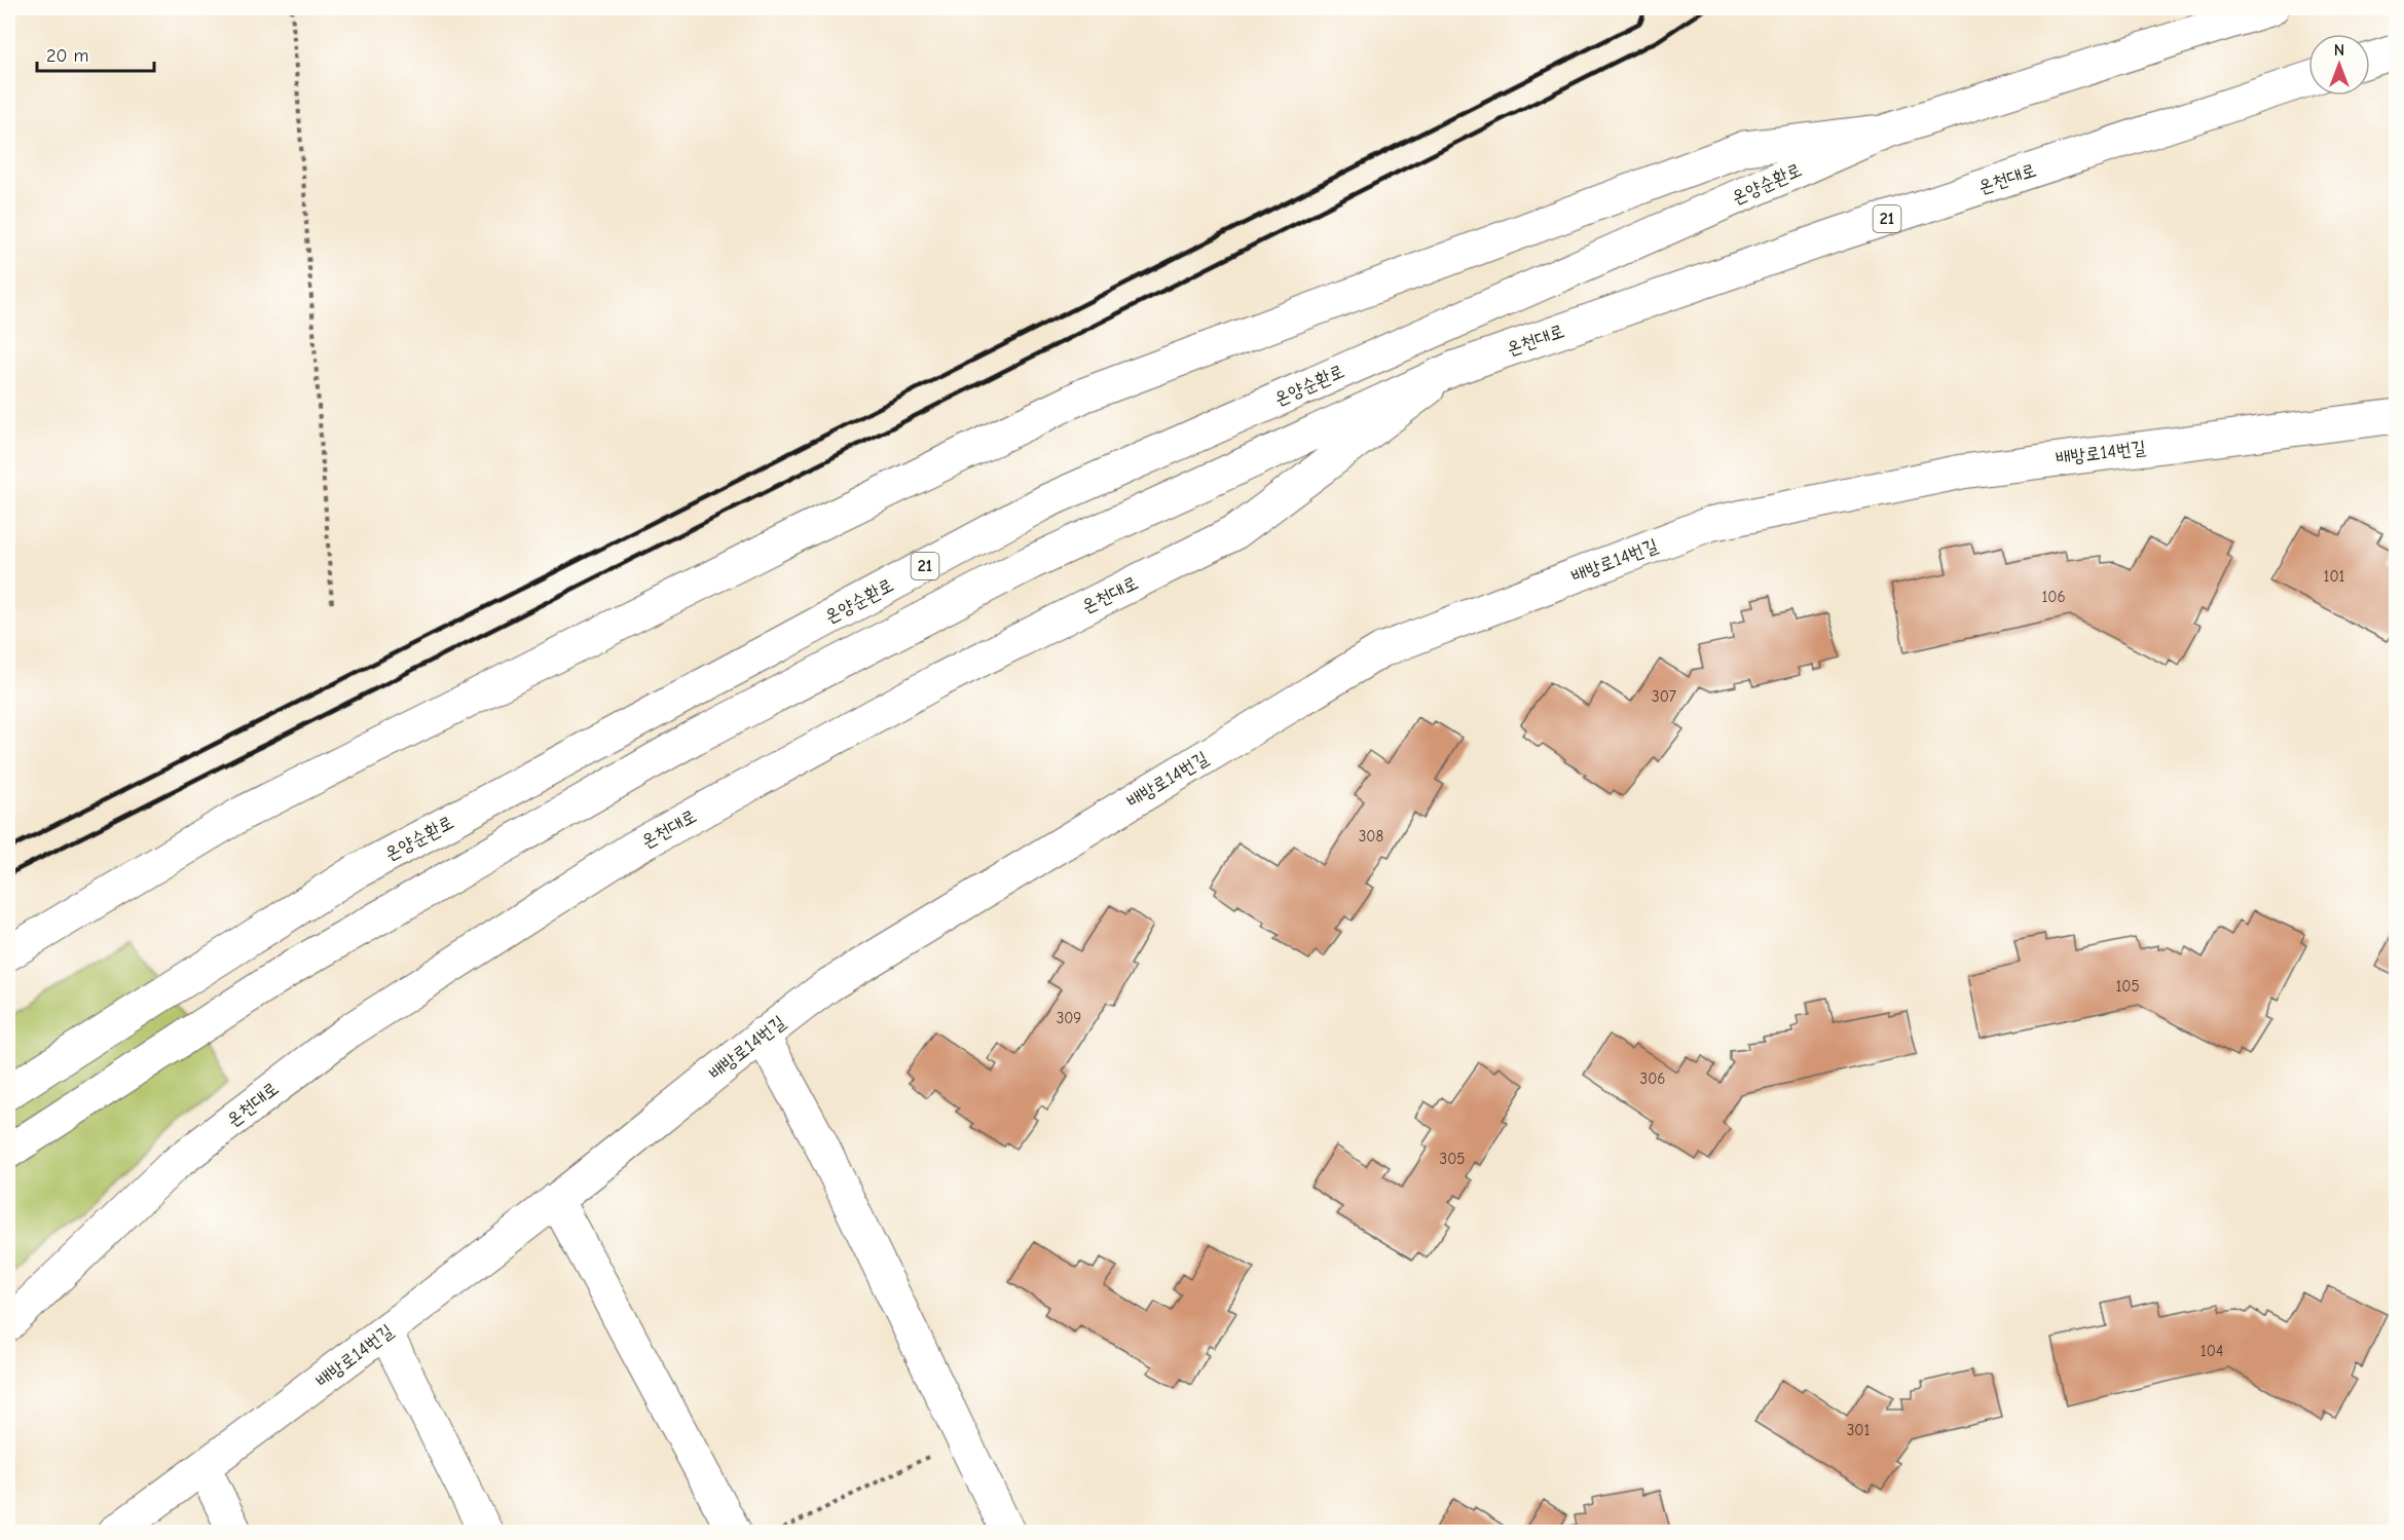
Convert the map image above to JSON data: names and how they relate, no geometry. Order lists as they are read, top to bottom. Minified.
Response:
{"streets":{"main road":["온천대로","온양순환로","21","배방로14번길"]},"crossings":[["온천대로","21"],["온양순환로","21"]],"house_numbers":["101","106","307","308","105","309","306","305","104","301"],"scale_bar":"20 m","north":"top"}
